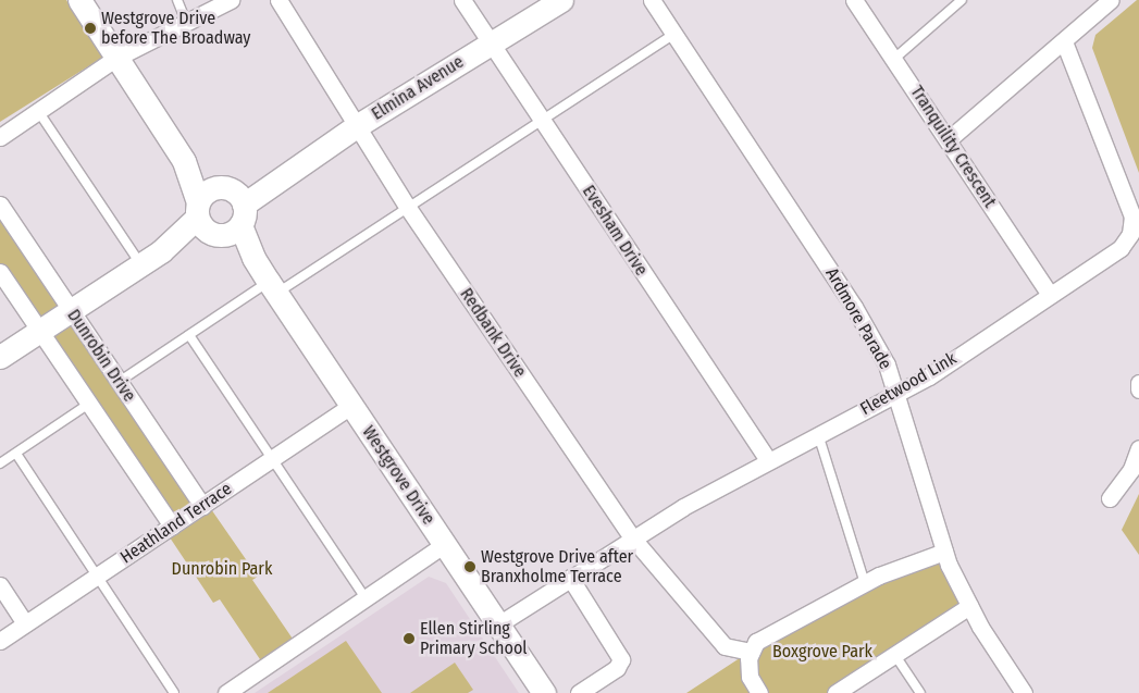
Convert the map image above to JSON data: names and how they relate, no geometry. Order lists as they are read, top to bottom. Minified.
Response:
{"streets":{"street":["Elmina Avenue","Tranquility Crescent","Evesham Drive","Ardmore Parade","Redbank Drive","Dunrobin Drive","Fleetwood Link","Westgrove Drive","Heathland Terrace"]},"crossings":[["Elmina Avenue","Evesham Drive"],["Elmina Avenue","Redbank Drive"],["Elmina Avenue","Dunrobin Drive"],["Elmina Avenue","Westgrove Drive"],["Tranquility Crescent","Fleetwood Link"],["Evesham Drive","Fleetwood Link"],["Ardmore Parade","Fleetwood Link"],["Redbank Drive","Fleetwood Link"],["Dunrobin Drive","Heathland Terrace"],["Fleetwood Link","Westgrove Drive"],["Westgrove Drive","Heathland Terrace"]],"parks":["Dunrobin Park","Boxgrove Park"],"places":["Westgrove Drive before The Broadway","Westgrove Drive after Branxholme Terrace","Ellen Stirling Primary School"]}
